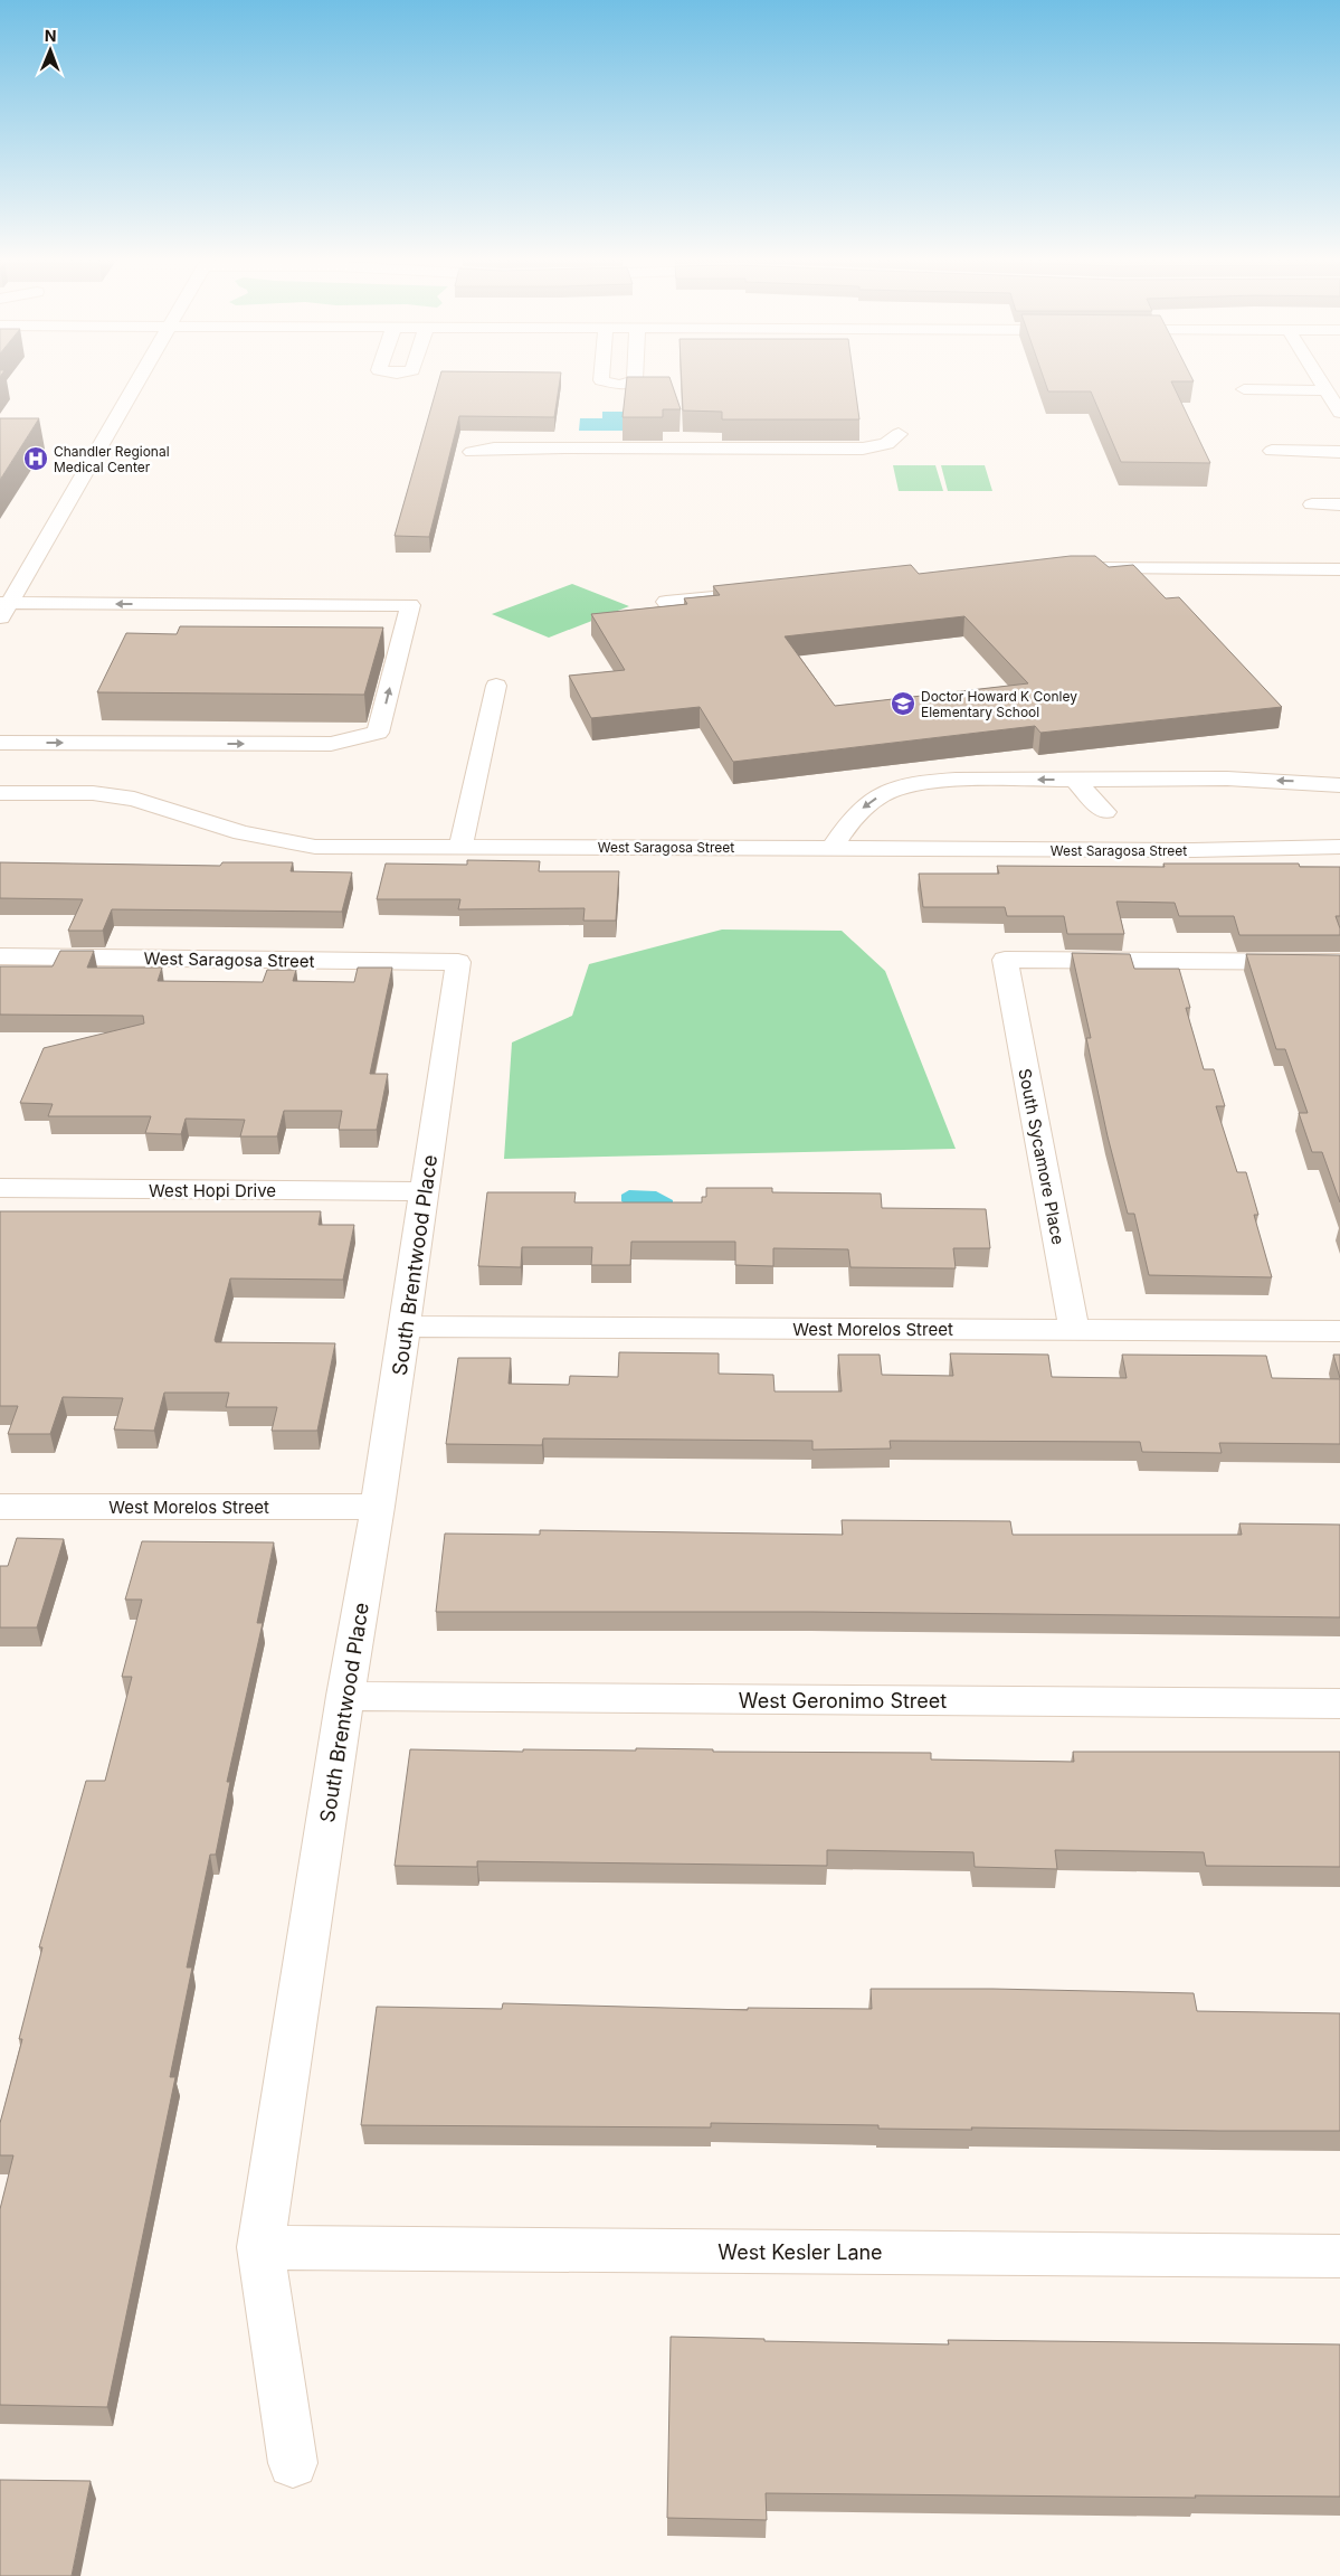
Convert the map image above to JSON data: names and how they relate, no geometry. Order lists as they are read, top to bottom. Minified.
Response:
{"streets":{"street":["West Saragosa Street","South Sycamore Place","West Hopi Drive","South Brentwood Place","West Morelos Street","West Geronimo Street","West Kesler Lane"]},"crossings":[["West Saragosa Street","South Brentwood Place"],["South Sycamore Place","West Morelos Street"],["West Hopi Drive","South Brentwood Place"],["South Brentwood Place","West Morelos Street"],["South Brentwood Place","West Geronimo Street"],["South Brentwood Place","West Kesler Lane"]],"places":{"hospital":["Chandler Regional Medical Center"],"school or university":["Doctor Howard K Conley Elementary School"]},"north":"top"}
